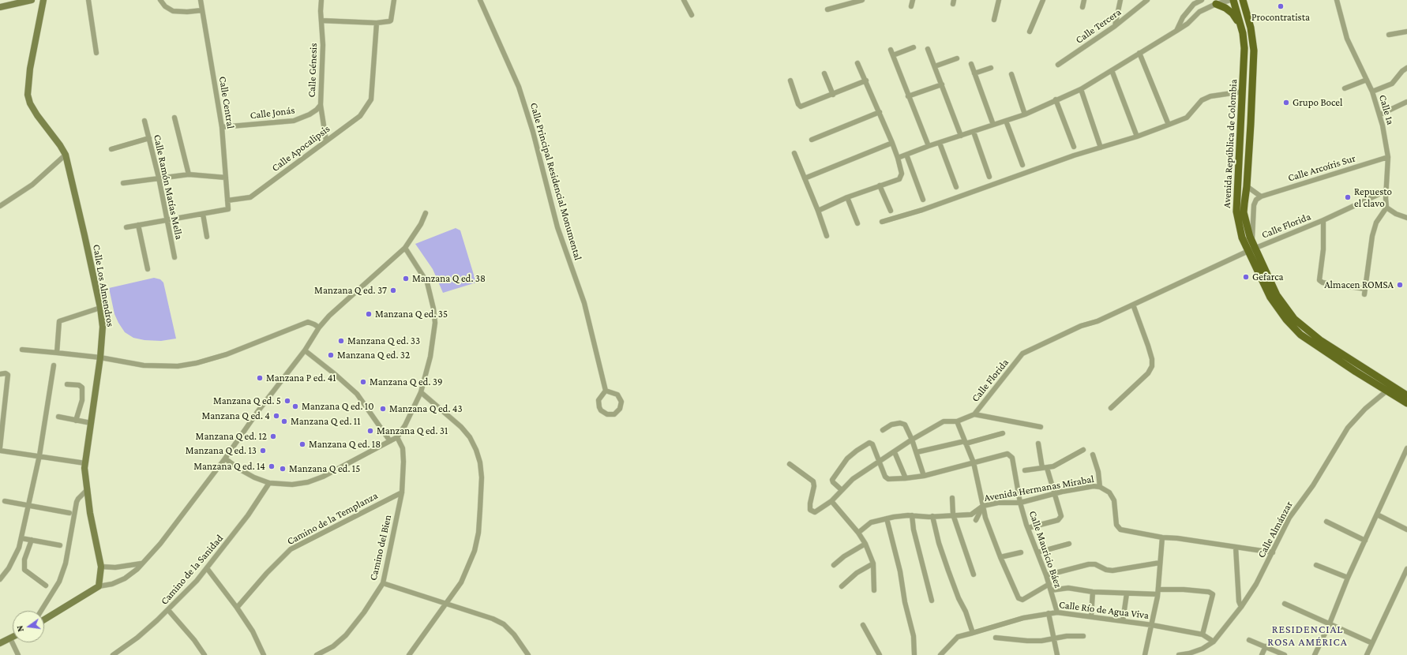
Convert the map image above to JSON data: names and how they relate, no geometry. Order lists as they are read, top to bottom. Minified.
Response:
{"streets":{"main road":["Avenida República de Colombia"],"street":["Calle Tercera","Calle Génesis","Calle Central","Calle 1a","Calle Jonás","Calle Apocalipsis","Calle Arcoíris Sur","Calle Principal Residencial Monumental","Calle Ramón Matías Mella","Calle Florida","Calle Los Almendros","Avenida Hermanas Mirabal","Camino de la Templanza","Calle Almánzar","Camino del Bien","Calle Mauricio Báez","Camino de la Sanidad","Calle Río de Agua Viva"]},"crossings":[["Calle Génesis","Calle Jonás"],["Calle Génesis","Calle Apocalipsis"],["Calle Central","Calle Jonás"],["Calle Central","Calle Apocalipsis"],["Calle 1a","Calle Arcoíris Sur"],["Calle 1a","Calle Florida"],["Avenida República de Colombia","Calle Florida"],["Avenida República de Colombia","Calle Almánzar"],["Avenida Hermanas Mirabal","Calle Almánzar"],["Avenida Hermanas Mirabal","Calle Mauricio Báez"],["Camino de la Templanza","Camino del Bien"],["Calle Almánzar","Calle Río de Agua Viva"],["Calle Mauricio Báez","Calle Río de Agua Viva"]],"districts":["RESIDENCIAL ROSA AMÉRICA"],"places":["Procontratista","Grupo Bocel","Repuesto el clavo","Gefarca","Manzana Q ed. 38","Almacen ROMSA","Manzana Q ed. 37","Manzana Q ed. 35","Manzana Q ed. 33","Manzana Q ed. 32","Manzana P ed. 41","Manzana Q ed. 39","Manzana Q ed. 5","Manzana Q ed. 10","Manzana Q ed. 43","Manzana Q ed. 4","Manzana Q ed. 11","Manzana Q ed. 31","Manzana Q ed. 12","Manzana Q ed. 18","Manzana Q ed. 13","Manzana Q ed. 14","Manzana Q ed. 15"],"north":"left"}
